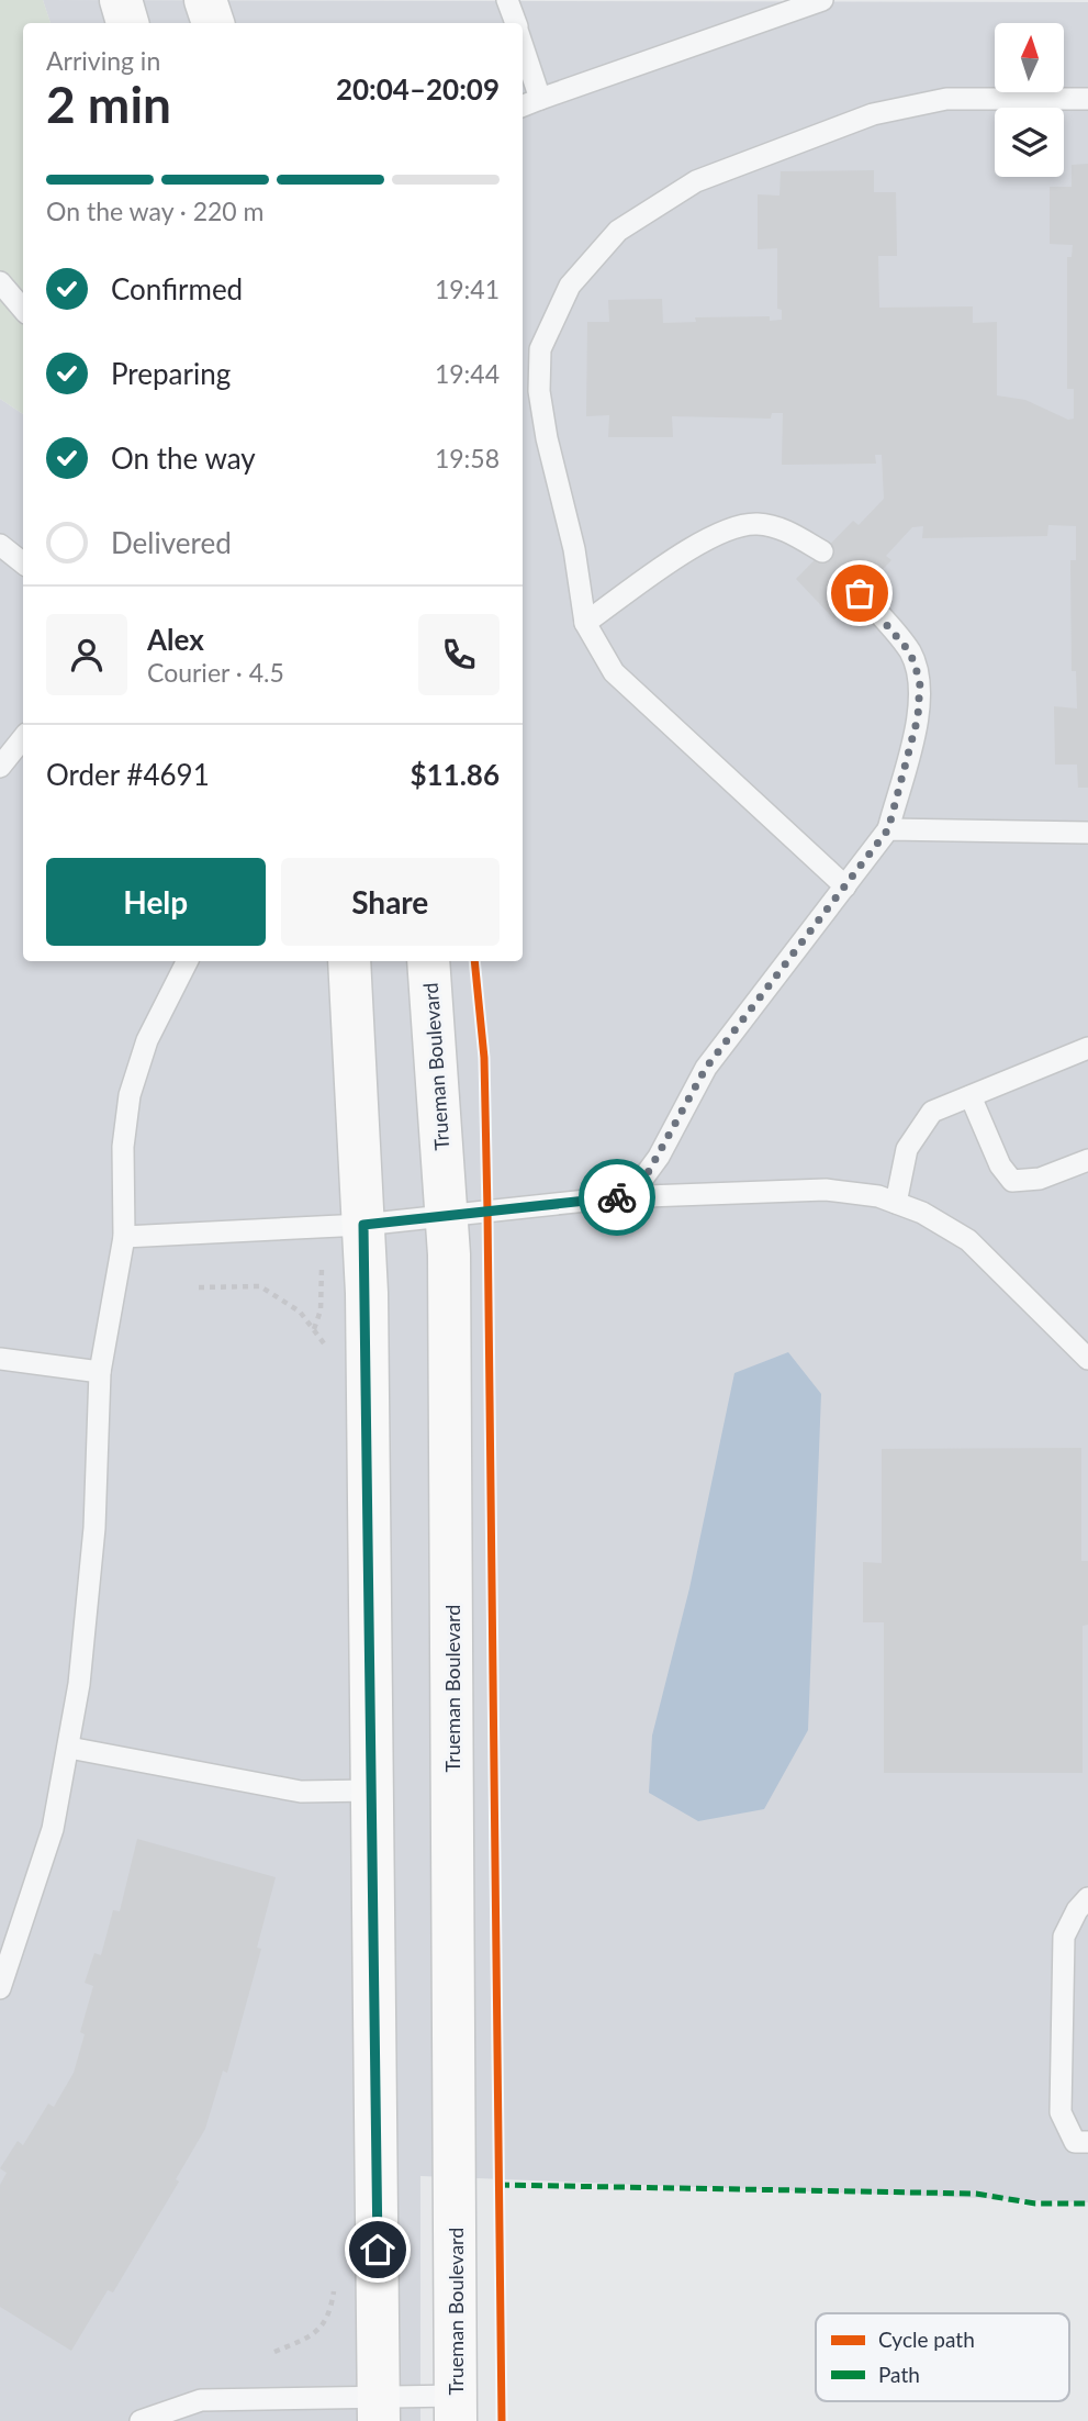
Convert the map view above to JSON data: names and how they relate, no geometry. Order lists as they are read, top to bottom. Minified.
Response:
{"streets":{"main road":["Trueman Boulevard"]},"legend":["Cycle path","Path"],"north":"top","page":{"heading":["2 min","Arriving in","20:04–20:09"],"panel":["Alex","Courier · 4.5","Order #4691","$11.86"],"bar":"On the way · 220 m","list":[["Confirmed","19:41"],["Preparing","19:44"],["On the way","19:58"],"Delivered"],"buttons":["Help","Share"]}}
